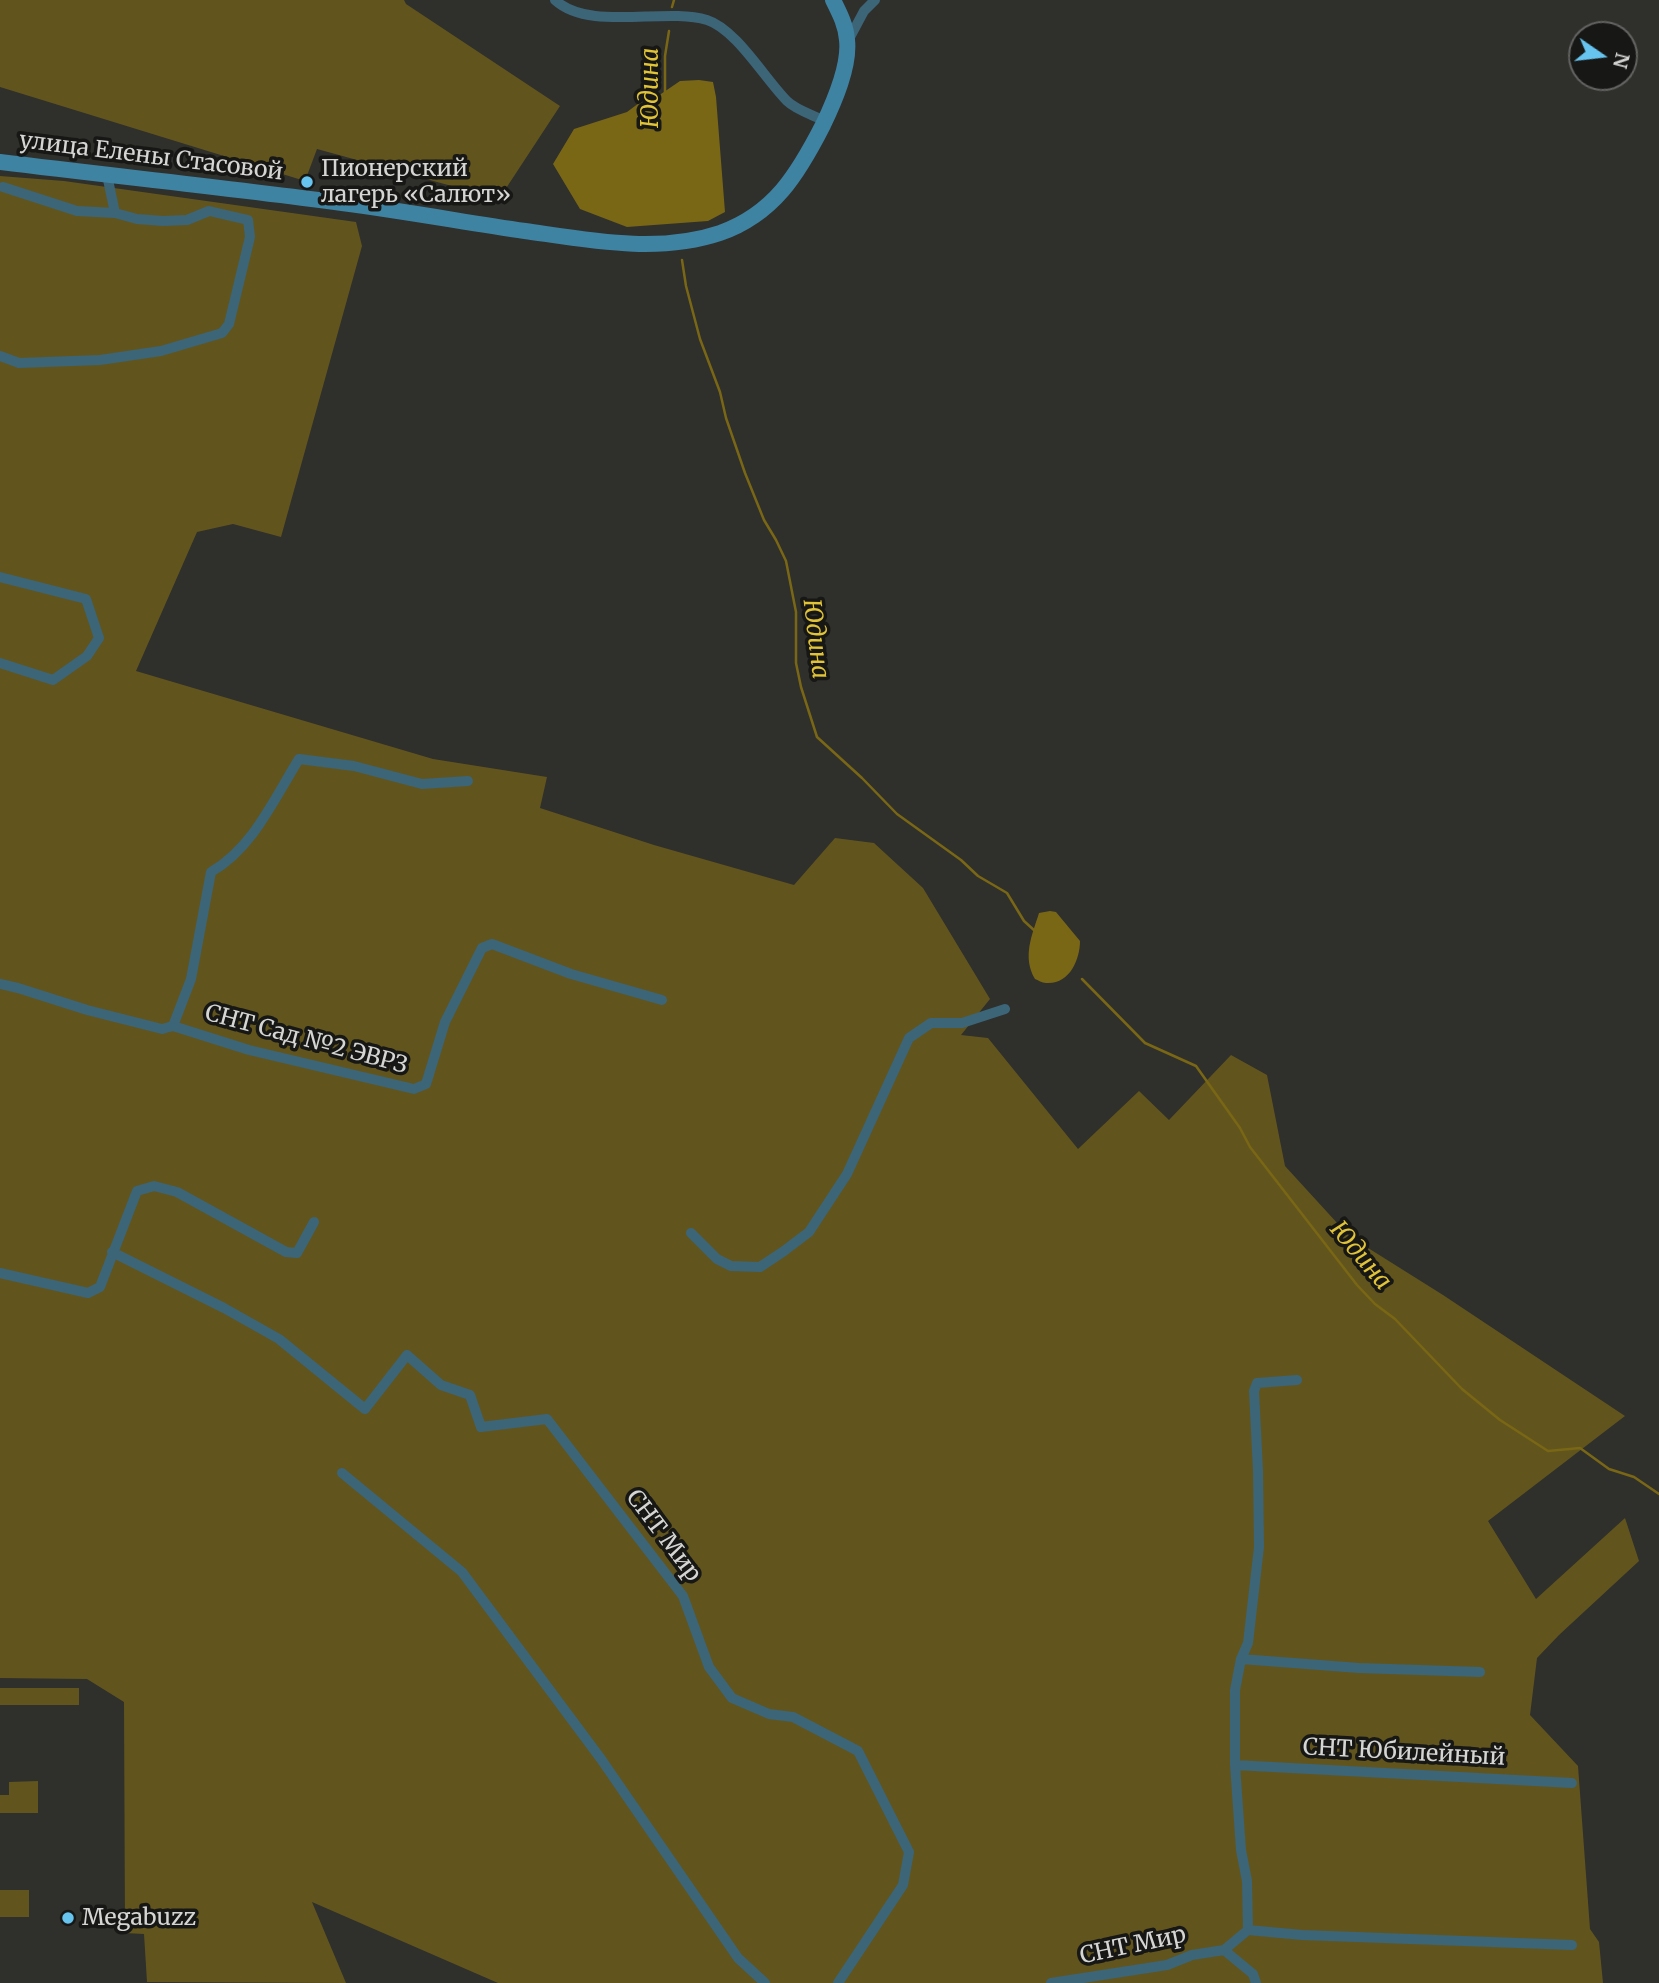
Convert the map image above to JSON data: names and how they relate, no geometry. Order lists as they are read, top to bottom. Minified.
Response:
{"streets":{"main road":["улица Елены Стасовой"],"street":["СНТ Сад №2 ЭВРЗ","СНТ Мир","СНТ Юбилейный"]},"water":["Юдина"],"places":["Пионерский лагерь «Салют»","Megabuzz"],"north":"right"}
